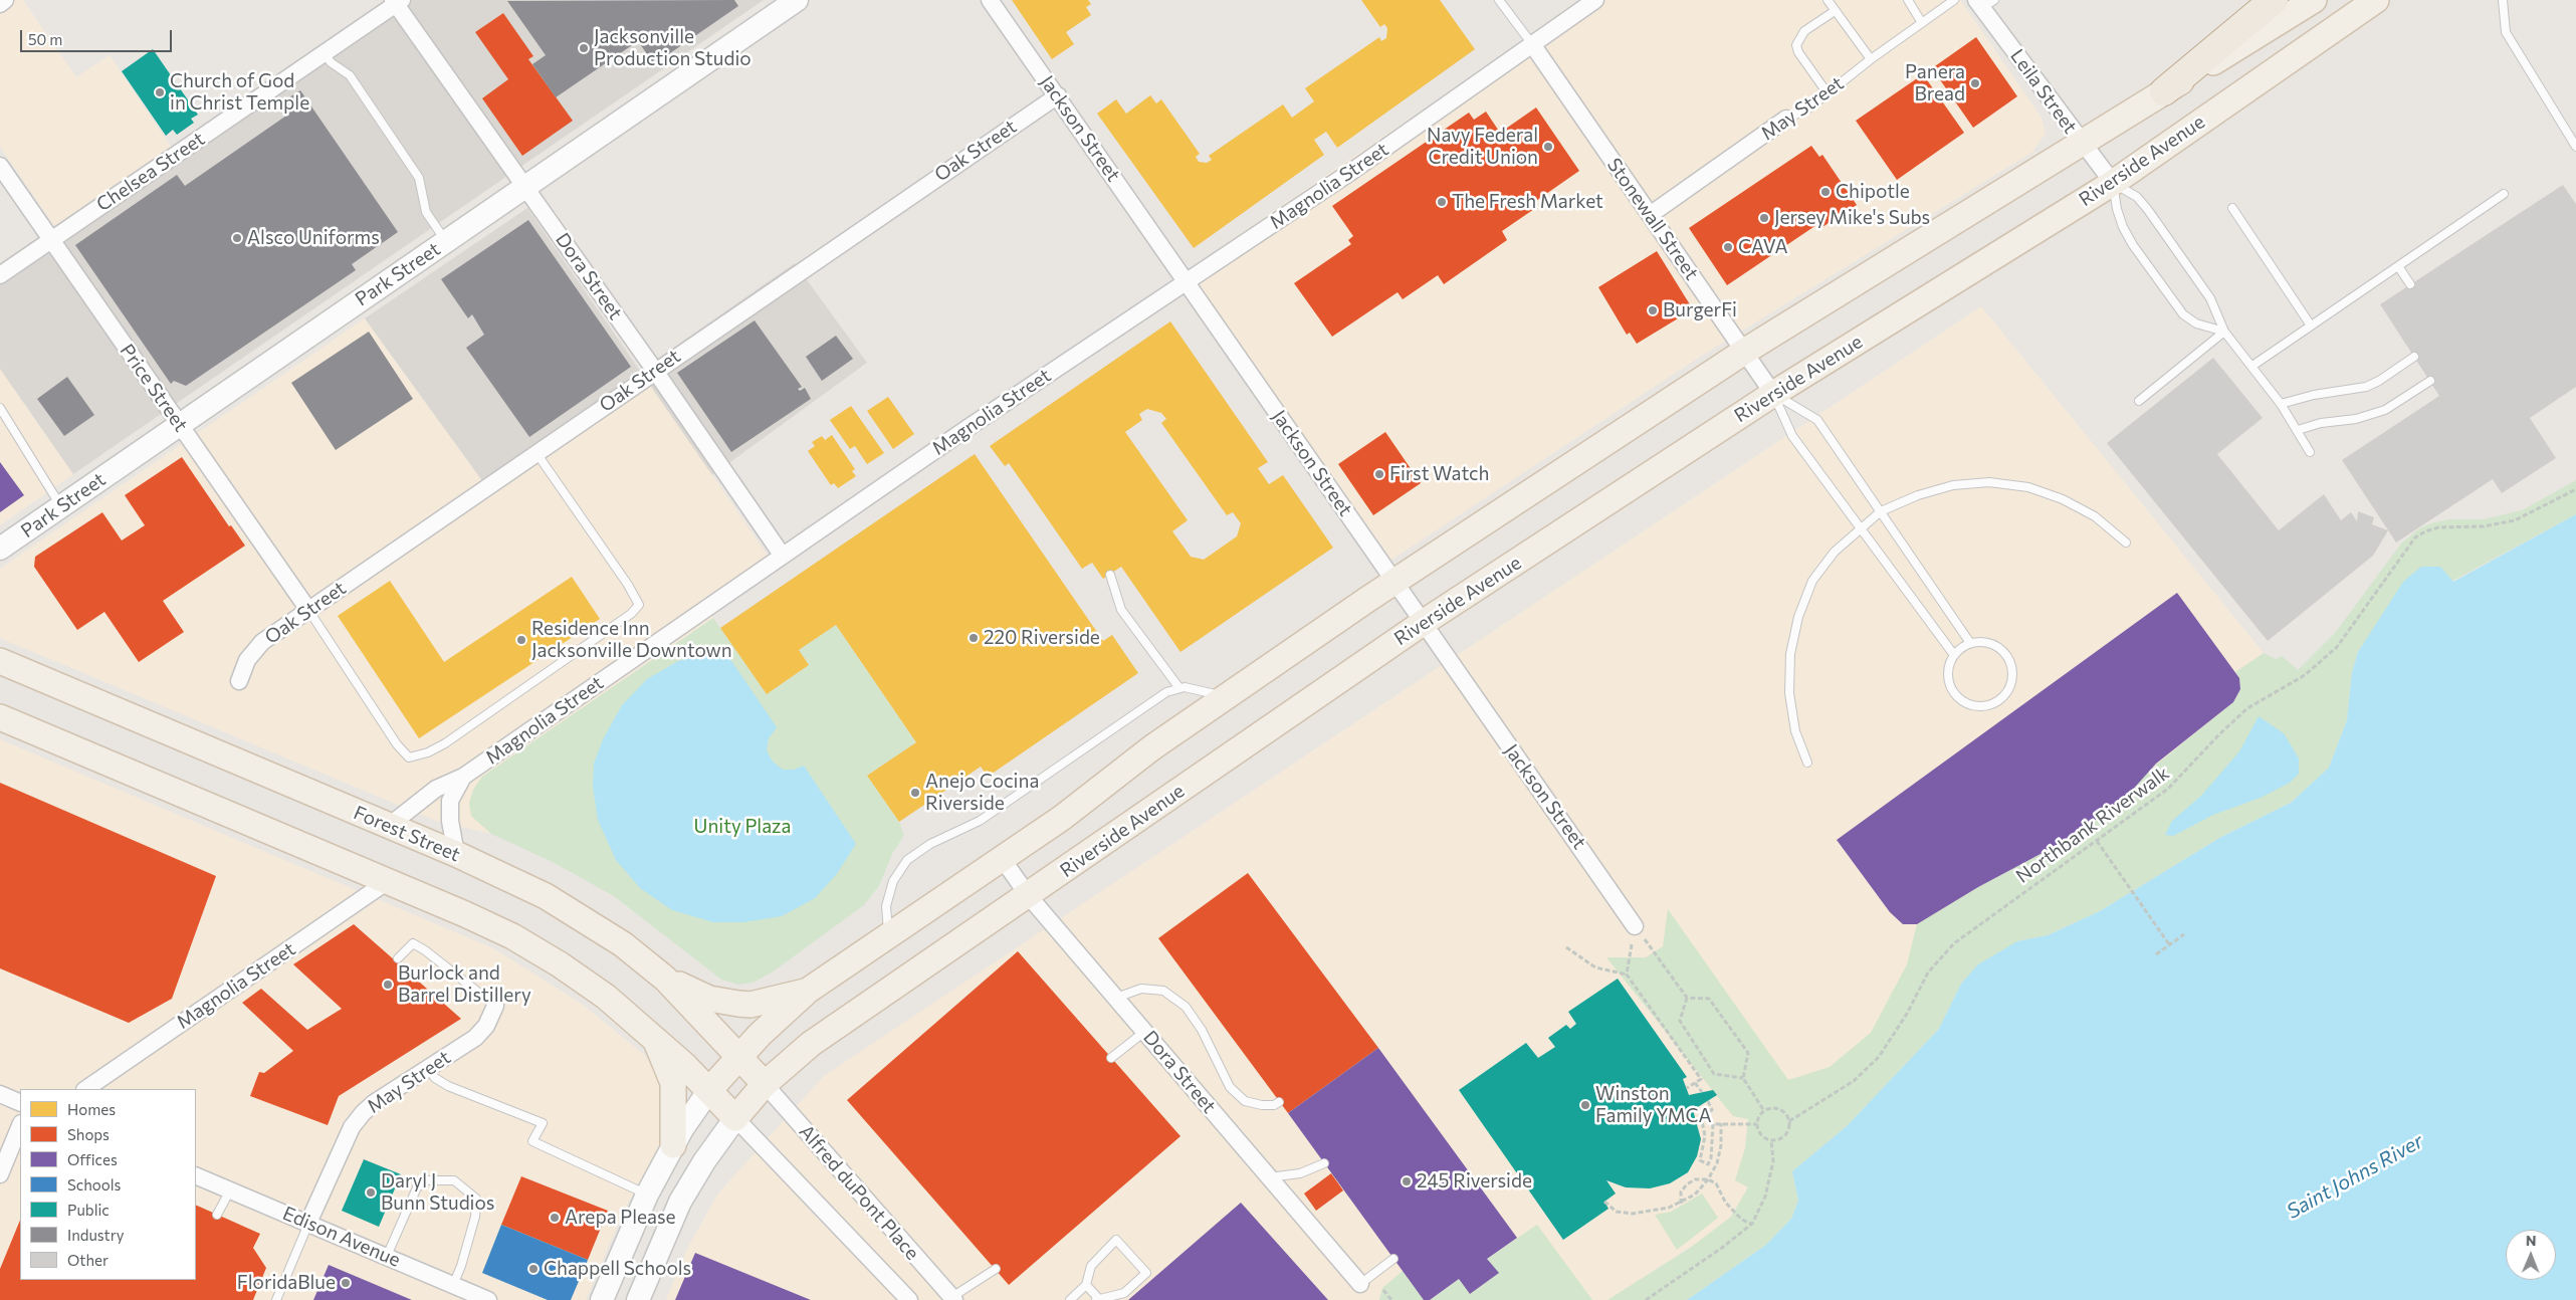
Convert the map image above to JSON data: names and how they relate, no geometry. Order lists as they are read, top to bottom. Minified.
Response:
{"streets":{"main road":["Riverside Avenue","Forest Street"],"street":["Leila Street","May Street","Jackson Street","Oak Street","Chelsea Street","Magnolia Street","Stonewall Street","Park Street","Dora Street","Price Street","Alfred duPont Place","Edison Avenue"],"path":["Northbank Riverwalk"]},"crossings":[["Leila Street","Riverside Avenue"],["May Street","Stonewall Street"],["May Street","Edison Avenue"],["Jackson Street","Oak Street"],["Jackson Street","Riverside Avenue"],["Jackson Street","Magnolia Street"],["Oak Street","Dora Street"],["Oak Street","Price Street"],["Riverside Avenue","Stonewall Street"],["Riverside Avenue","Dora Street"],["Riverside Avenue","Forest Street"],["Riverside Avenue","Alfred duPont Place"],["Chelsea Street","Dora Street"],["Chelsea Street","Price Street"],["Magnolia Street","Stonewall Street"],["Magnolia Street","Dora Street"],["Magnolia Street","Forest Street"],["Park Street","Dora Street"],["Park Street","Price Street"],["Forest Street","Alfred duPont Place"]],"water":["Saint Johns River"],"parks":["Unity Plaza"],"places":["Jacksonville Production Studio","Panera Bread","Church of God in Christ Temple","Navy Federal Credit Union","Chipotle","The Fresh Market","Jersey Mike's Subs","Alsco Uniforms","CAVA","BurgerFi","First Watch","220 Riverside","Residence Inn Jacksonville Downtown","Anejo Cocina Riverside","Burlock and Barrel Distillery","Winston Family YMCA","245 Riverside","Daryl J Bunn Studios","Arepa Please","Chappell Schools","FloridaBlue"],"legend":["Homes","Shops","Offices","Schools","Public","Industry","Other"],"scale_bar":"50 m","north":"top"}
